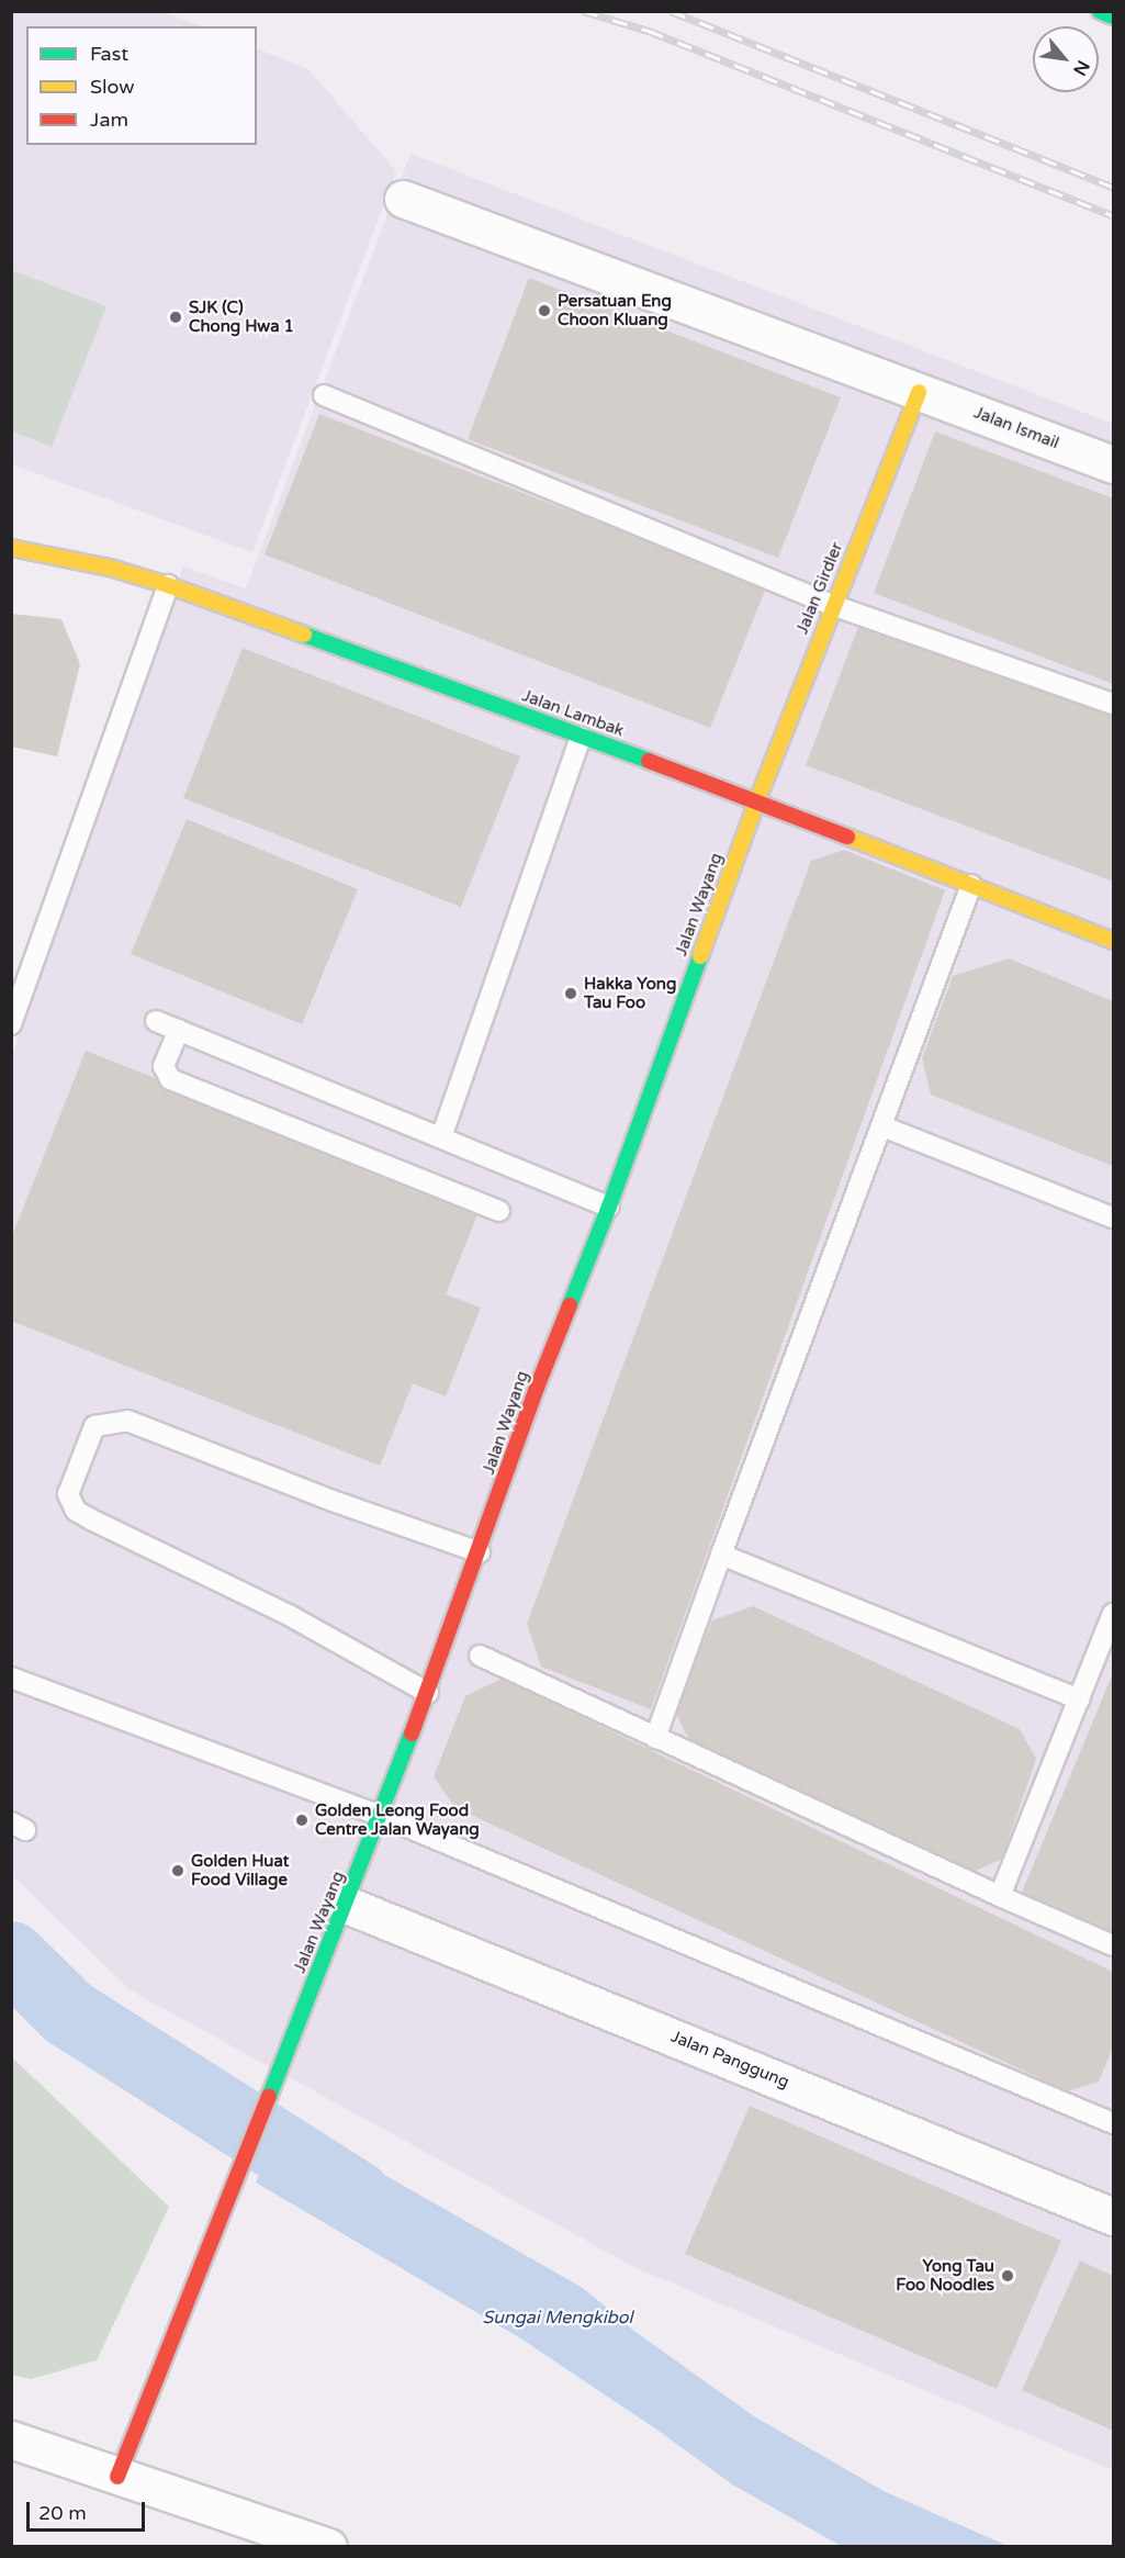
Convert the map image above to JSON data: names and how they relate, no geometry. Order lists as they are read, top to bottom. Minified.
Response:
{"streets":{"street":["Jalan Ismail","Jalan Girdler","Jalan Lambak","Jalan Wayang","Jalan Panggung"]},"crossings":[["Jalan Ismail","Jalan Girdler"],["Jalan Girdler","Jalan Lambak"],["Jalan Girdler","Jalan Wayang"],["Jalan Lambak","Jalan Wayang"],["Jalan Wayang","Jalan Panggung"]],"water":["Sungai Mengkibol"],"places":["Persatuan Eng Choon Kluang","SJK (C) Chong Hwa 1","Hakka Yong Tau Foo","Golden Leong Food Centre Jalan Wayang","Golden Huat Food Village","Yong Tau Foo Noodles"],"legend":["Fast","Slow","Jam"],"scale_bar":"20 m","north":"bottom right"}
